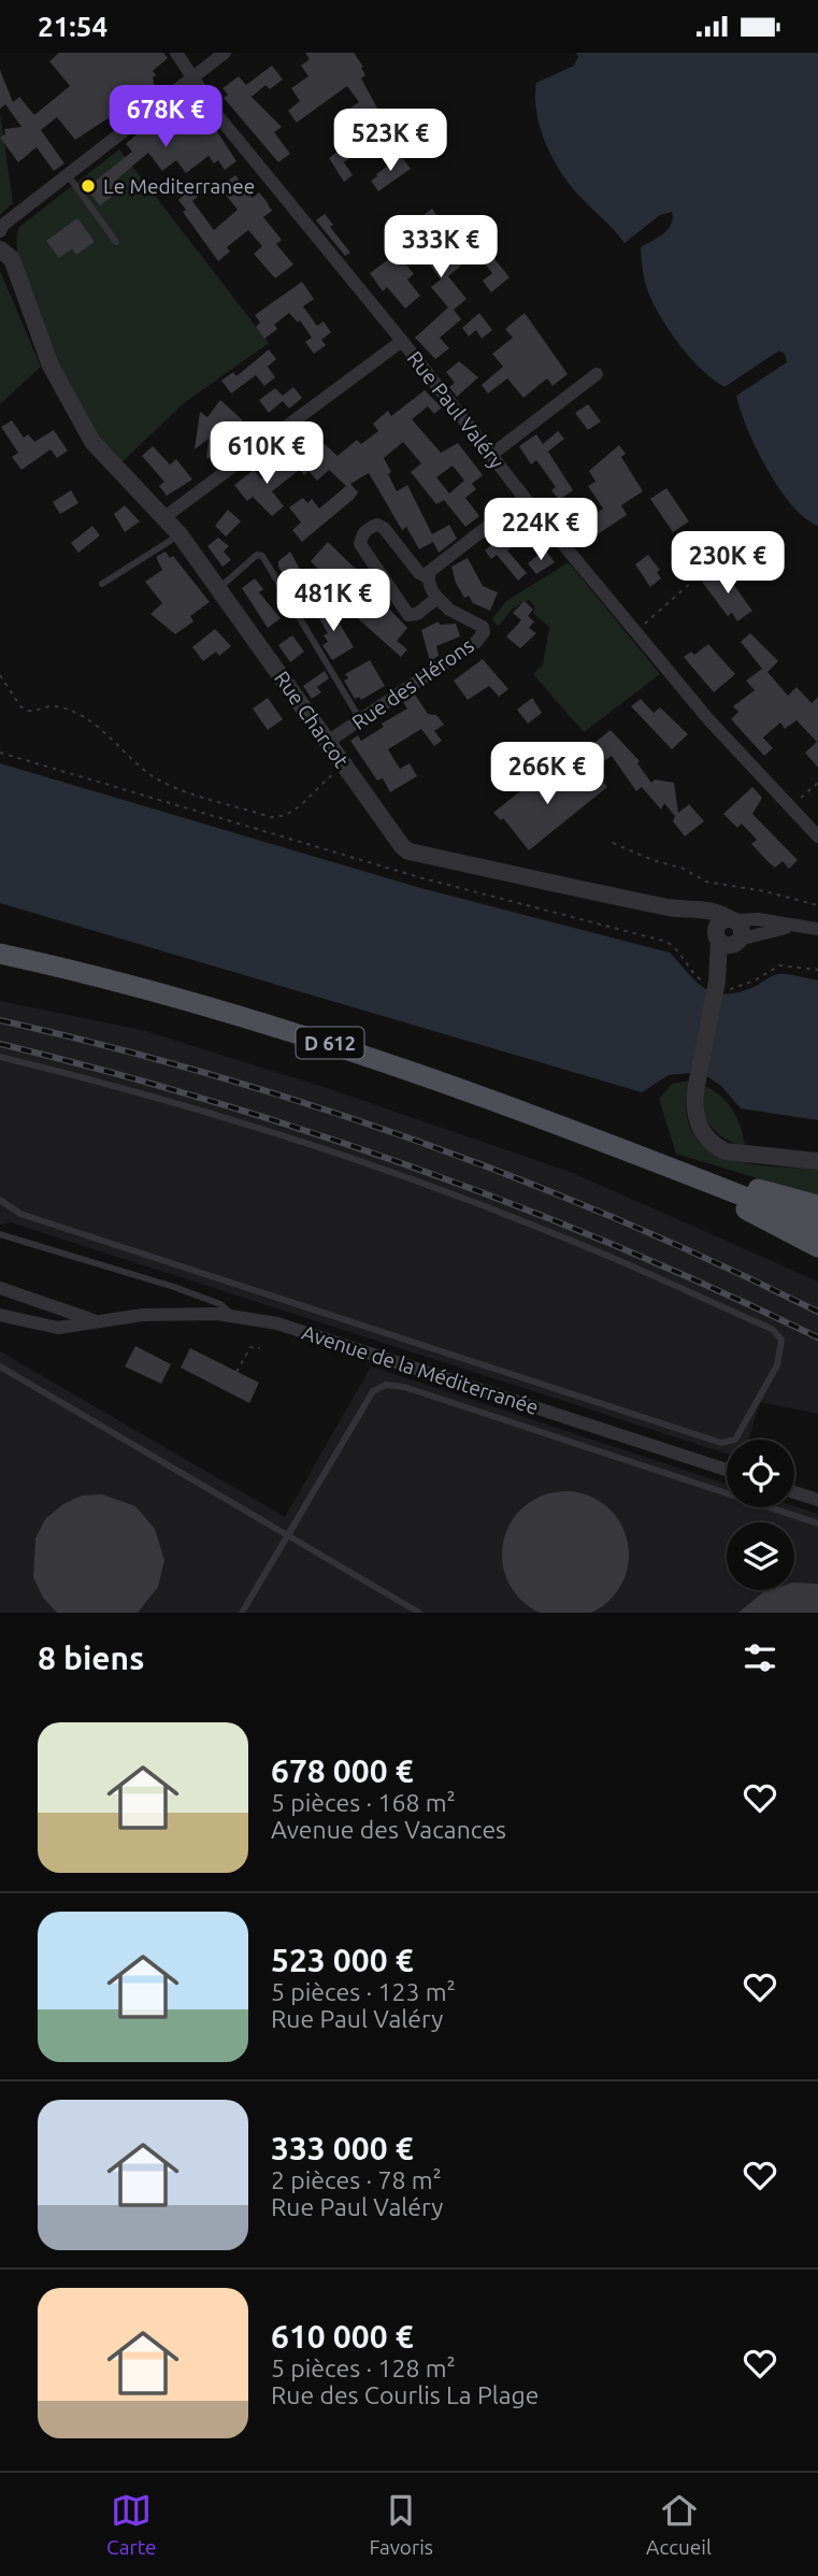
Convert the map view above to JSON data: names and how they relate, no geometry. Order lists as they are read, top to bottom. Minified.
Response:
{"streets":{"main road":["D 612"],"street":["Rue Paul Valéry","Rue des Hérons","Rue Charcot","Avenue de la Méditerranée"]},"crossings":[["Rue des Hérons","Rue Charcot"]],"places":["Le Mediterranee"],"page":{"status":"21:54","price":["678K €","523K €","333K €","610K €","224K €","230K €","481K €","266K €"],"heading":"8 biens","list":[{"name":"678 000 €","note":"5 pièces · 168 m² · Avenue des Vacances"},{"name":"523 000 €","note":"5 pièces · 123 m² · Rue Paul Valéry"},{"name":"333 000 €","note":"2 pièces · 78 m² · Rue Paul Valéry"},{"name":"610 000 €","note":"5 pièces · 128 m² · Rue des Courlis La Plage"}],"tabs":["Carte","Favoris","Accueil"]}}
